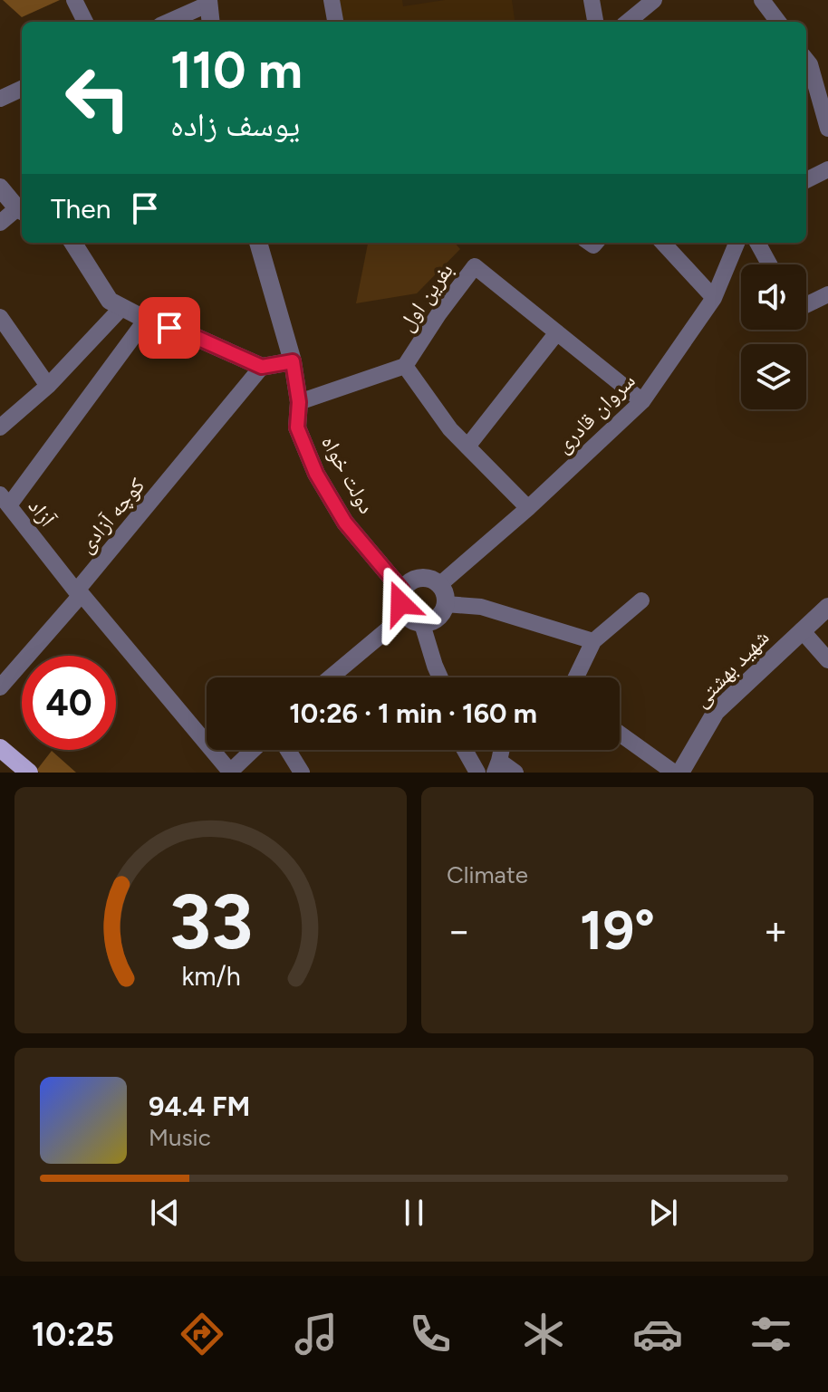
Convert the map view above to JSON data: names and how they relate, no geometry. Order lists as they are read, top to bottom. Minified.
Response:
{"streets":{"street":["بفرین اول","سروان قادری","دولت خواه","آزاد","کوچه آزادی","شهید بهشتی"]},"crossings":[["بفرین اول","سروان قادری"],["بفرین اول","دولت خواه"],["سروان قادری","دولت خواه"],["آزاد","کوچه آزادی"]],"page":{"turn":["110 m","یوسف زاده"],"then":"Then","limit":"40","trip":"10:26 · 1 min · 160 m","tile":"Climate","heat":["−","19°","+"],"song":["94.4 FM","Music"],"tabs":"10:25","gauge":["33","km/h"]}}
